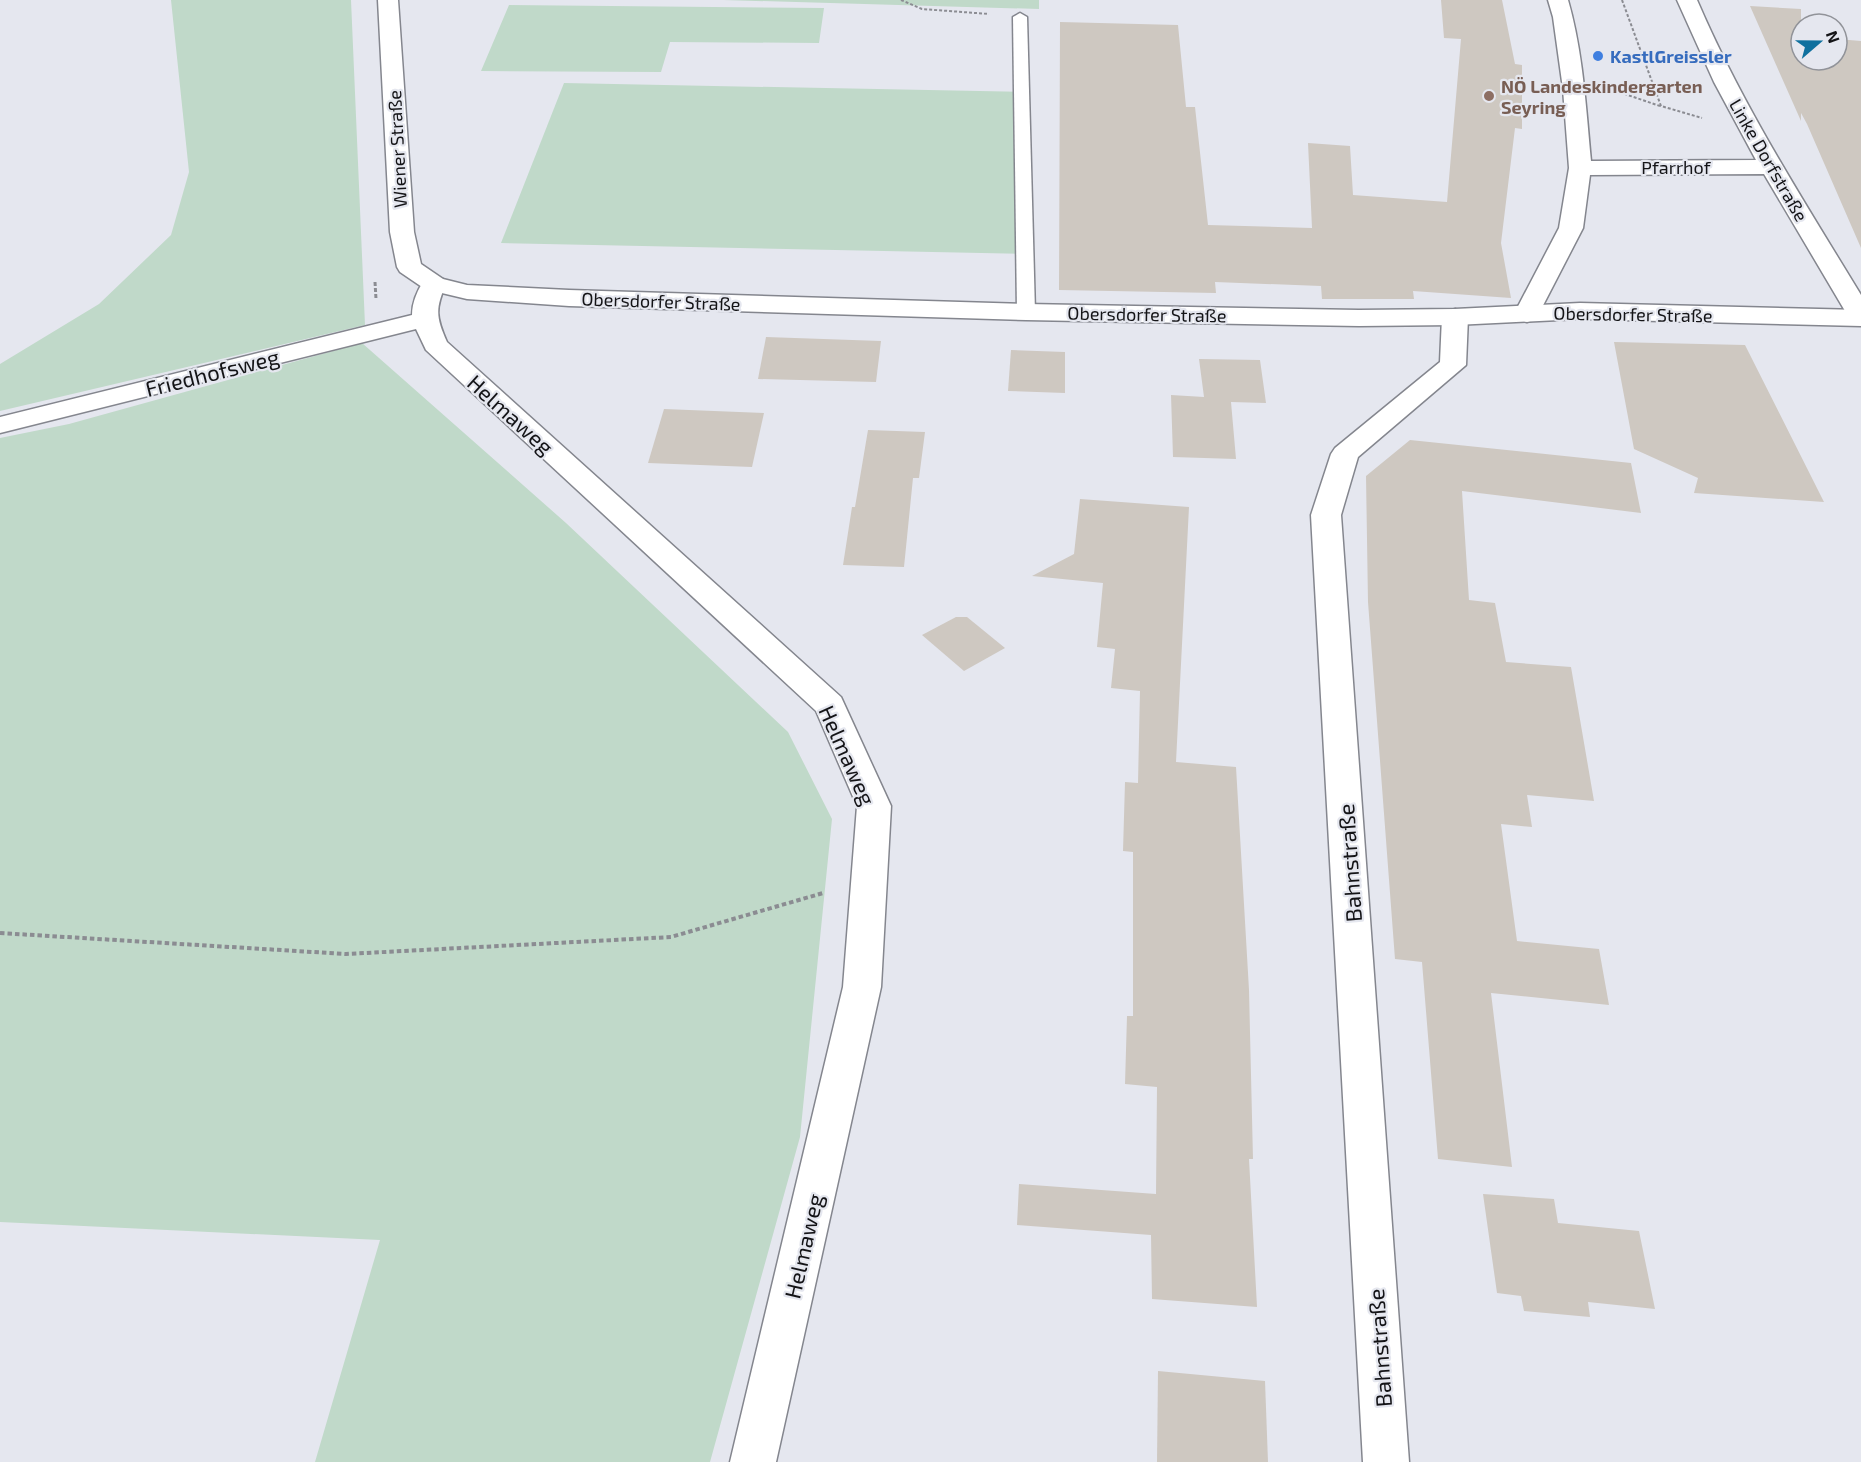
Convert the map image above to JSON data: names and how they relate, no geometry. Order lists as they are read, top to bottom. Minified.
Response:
{"streets":{"street":["Wiener Straße","Linke Dorfstraße","Pfarrhof","Obersdorfer Straße","Friedhofsweg","Helmaweg","Bahnstraße"]},"crossings":[["Wiener Straße","Obersdorfer Straße"],["Linke Dorfstraße","Pfarrhof"],["Linke Dorfstraße","Obersdorfer Straße"],["Obersdorfer Straße","Bahnstraße"],["Friedhofsweg","Helmaweg"]],"places":["KastlGreissler","NÖ Landeskindergarten Seyring"],"north":"right"}
